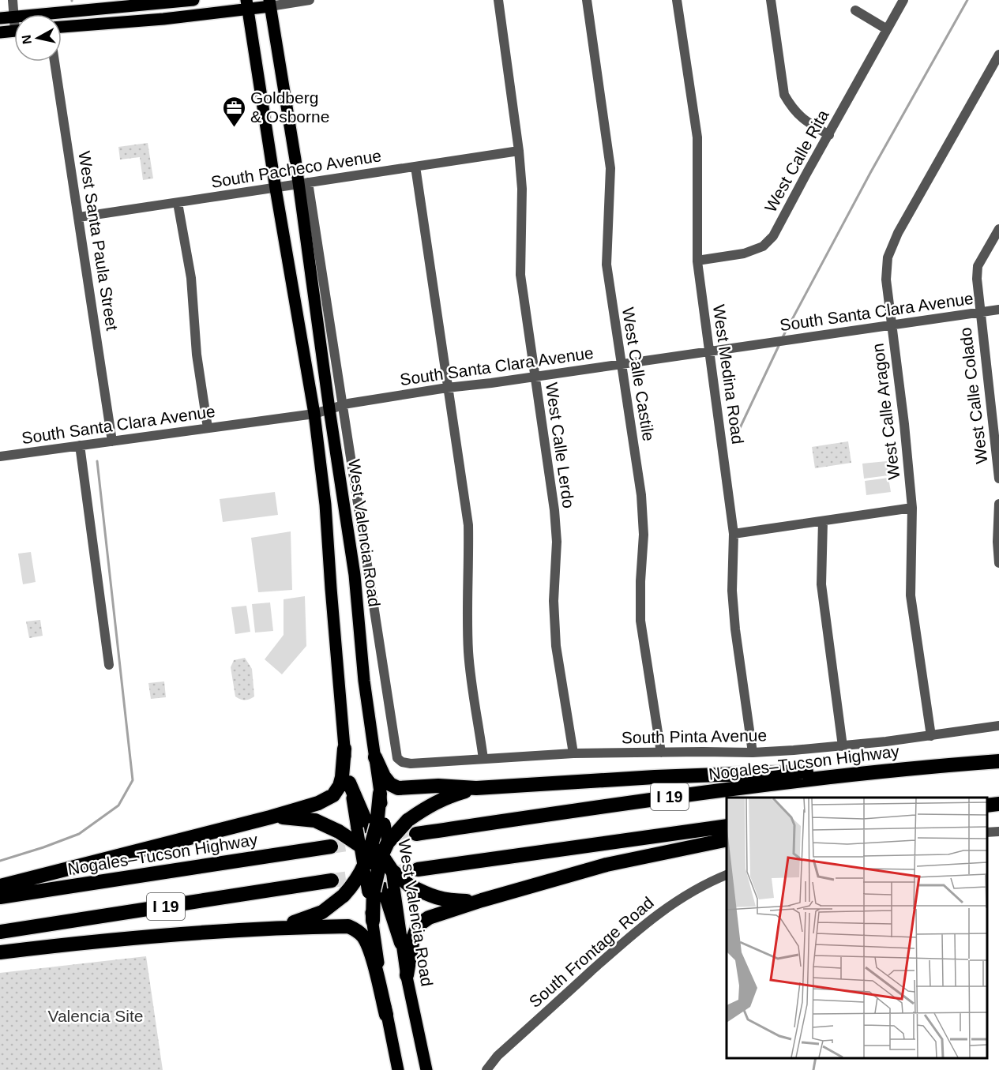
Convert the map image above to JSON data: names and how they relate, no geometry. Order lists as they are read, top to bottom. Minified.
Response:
{"streets":{"highway":["Nogales–Tucson Highway","I 19"],"main road":["West Valencia Road"],"street":["West Calle Rita","South Pacheco Avenue","West Santa Paula Street","South Santa Clara Avenue","West Calle Castile","West Medina Road","West Calle Colado","West Calle Aragon","West Calle Lerdo","South Pinta Avenue","South Frontage Road"]},"crossings":[["West Calle Rita","West Medina Road"],["South Pacheco Avenue","West Santa Paula Street"],["South Pacheco Avenue","West Calle Lerdo"],["South Pacheco Avenue","West Valencia Road"],["West Santa Paula Street","South Santa Clara Avenue"],["South Santa Clara Avenue","West Calle Castile"],["South Santa Clara Avenue","West Medina Road"],["South Santa Clara Avenue","West Calle Colado"],["South Santa Clara Avenue","West Calle Aragon"],["South Santa Clara Avenue","West Calle Lerdo"],["South Santa Clara Avenue","West Valencia Road"],["West Calle Castile","South Pinta Avenue"],["West Medina Road","South Pinta Avenue"],["West Calle Aragon","South Pinta Avenue"],["West Calle Lerdo","South Pinta Avenue"],["West Valencia Road","South Pinta Avenue"]],"parks":["Valencia Site"],"places":{"office":["Goldberg & Osborne"]},"north":"left"}
